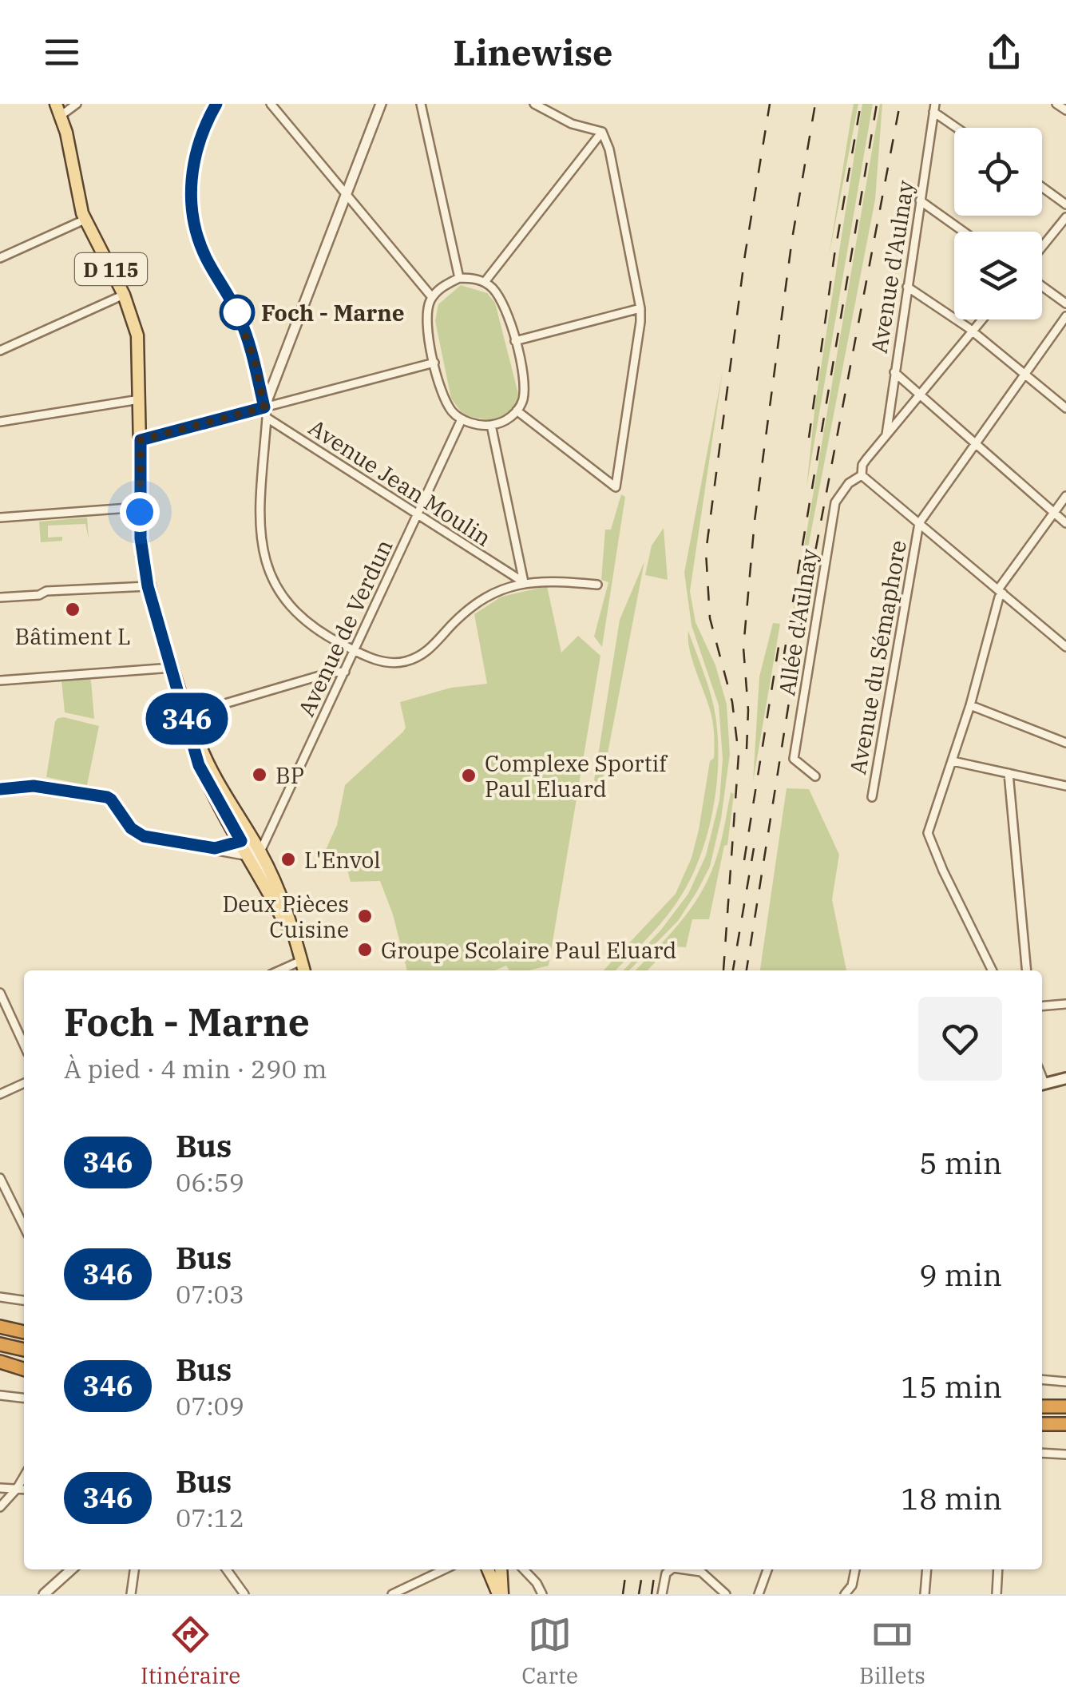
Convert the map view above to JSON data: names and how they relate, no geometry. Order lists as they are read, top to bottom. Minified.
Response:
{"streets":{"main road":["D 115"],"street":["Avenue d'Aulnay","Avenue Jean Moulin","Allée d'Aulnay","Avenue de Verdun","Avenue du Sémaphore"]},"crossings":[["D 115","Avenue de Verdun"],["Avenue Jean Moulin","Avenue de Verdun"]],"places":["Foch - Marne","Bâtiment L","BP","Complexe Sportif Paul Eluard","L'Envol","Deux Pièces Cuisine","Groupe Scolaire Paul Eluard"],"lines":["bus line 346"],"page":{"header":"Linewise","on_map":"346","heading":["Foch - Marne","À pied · 4 min · 290 m"],"list":[{"mark":"346","name":"Bus","note":"06:59","value":"5 min"},{"mark":"346","name":"Bus","note":"07:03","value":"9 min"},{"mark":"346","name":"Bus","note":"07:09","value":"15 min"},{"mark":"346","name":"Bus","note":"07:12","value":"18 min"}],"tabs":["Itinéraire","Carte","Billets"]}}
